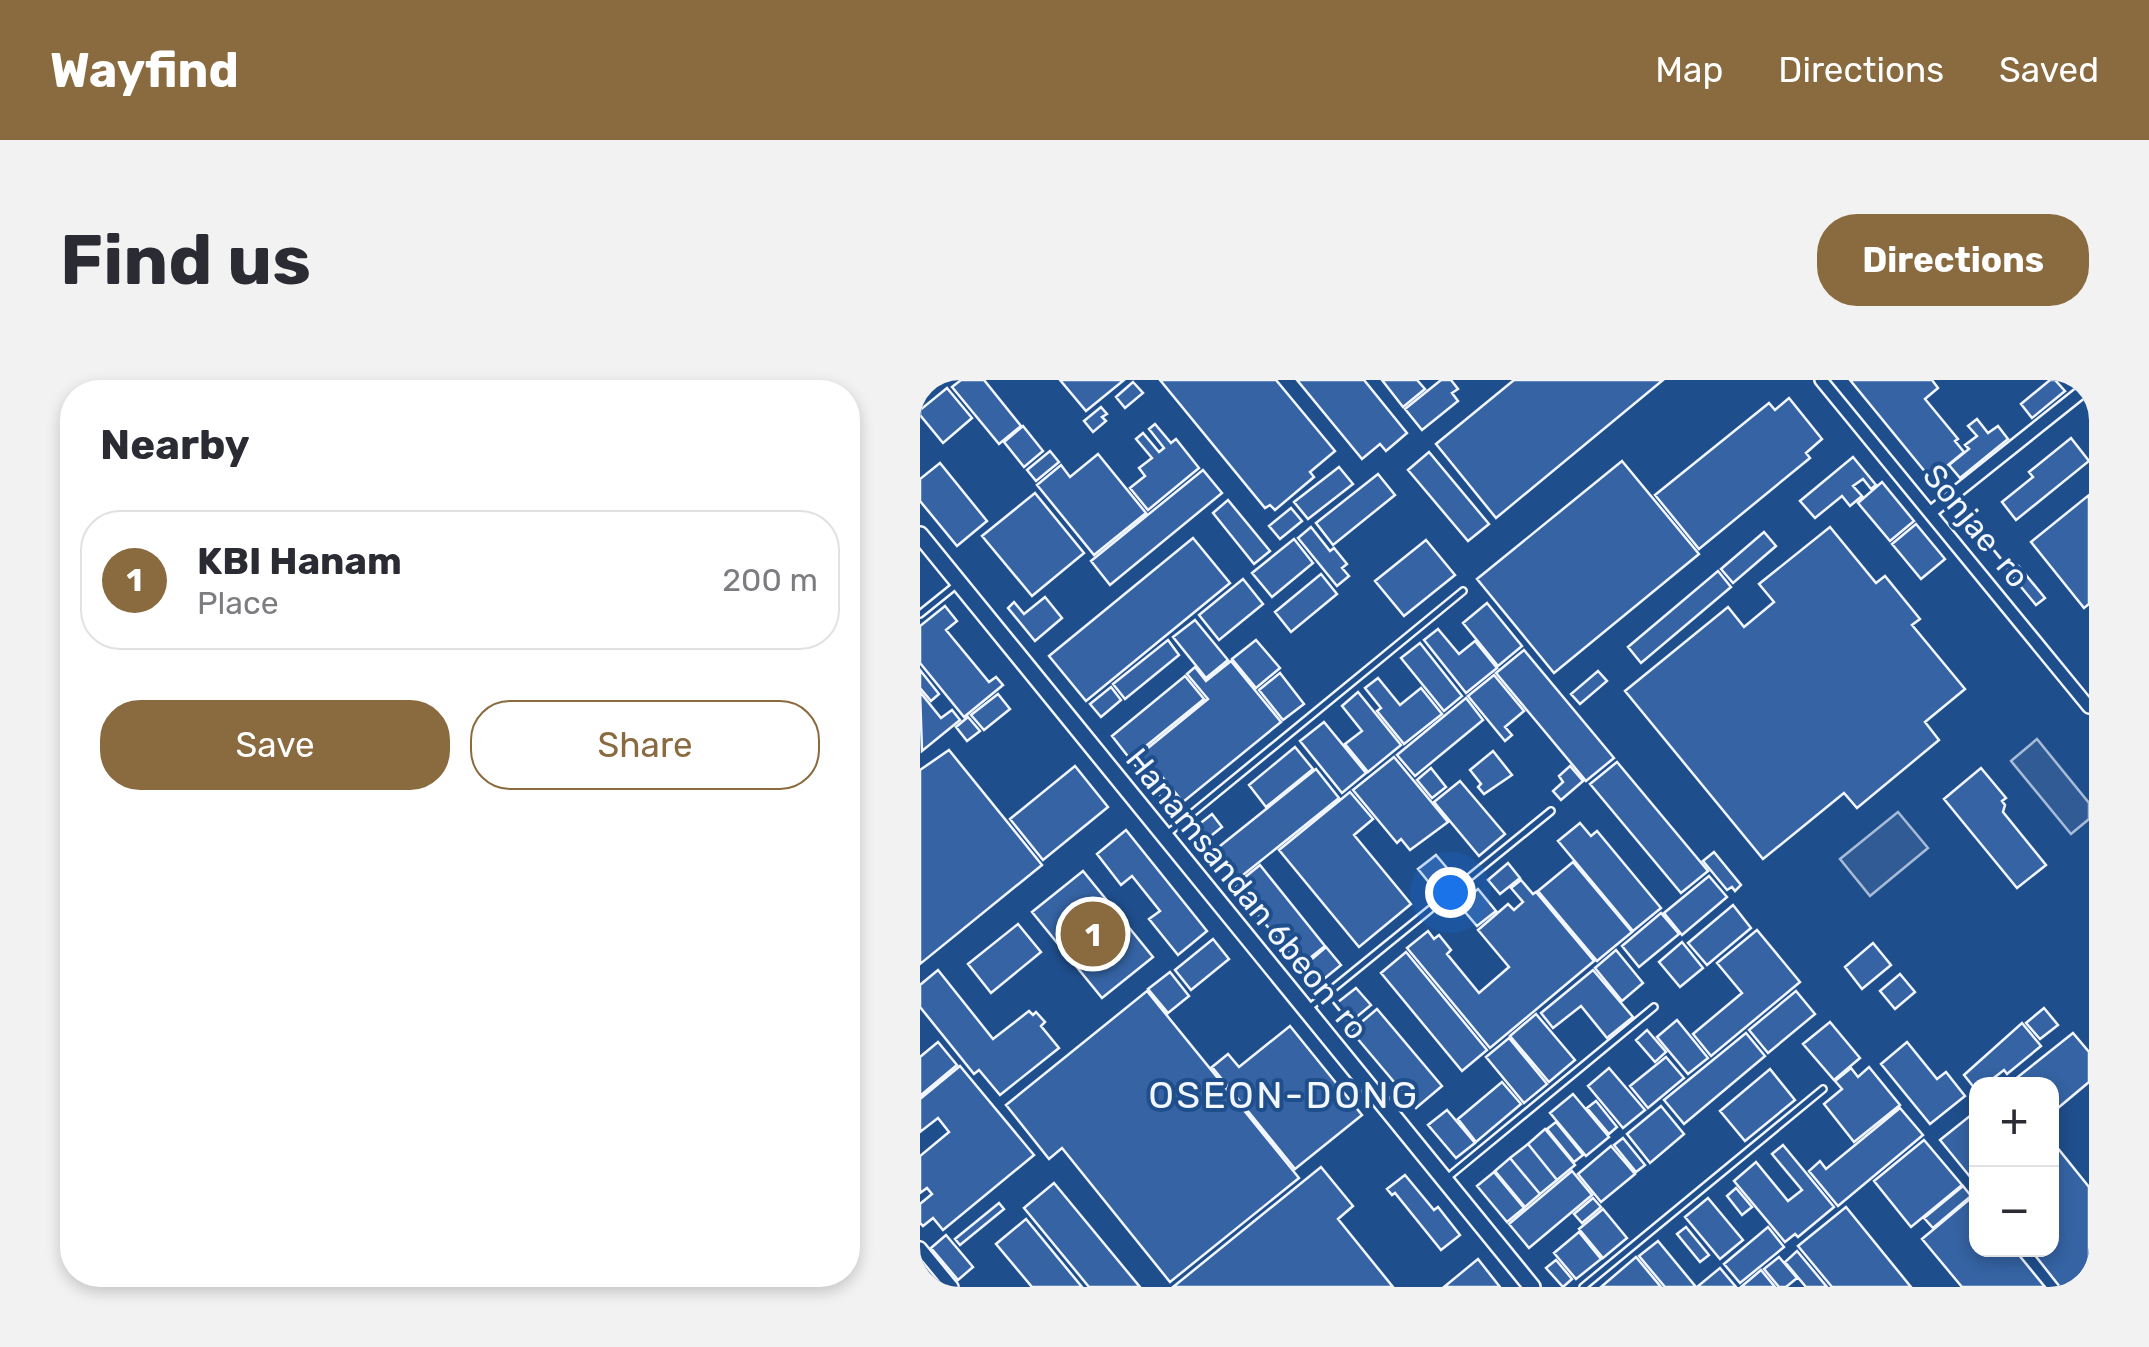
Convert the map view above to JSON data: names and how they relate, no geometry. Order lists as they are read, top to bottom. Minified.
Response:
{"streets":{"street":["Sonjae-ro","Hanamsandan 6beon-ro"]},"districts":["OSEON-DONG"],"page":{"header":"Wayfind","nav":["Map","Directions","Saved"],"buttons":["Directions",["Save","Share"]],"title":"Find us","heading":"Nearby","list":[{"mark":"1","name":"KBI Hanam","note":"Place","value":"200 m"}],"pins":"1","map_buttons":["+","−"]}}
